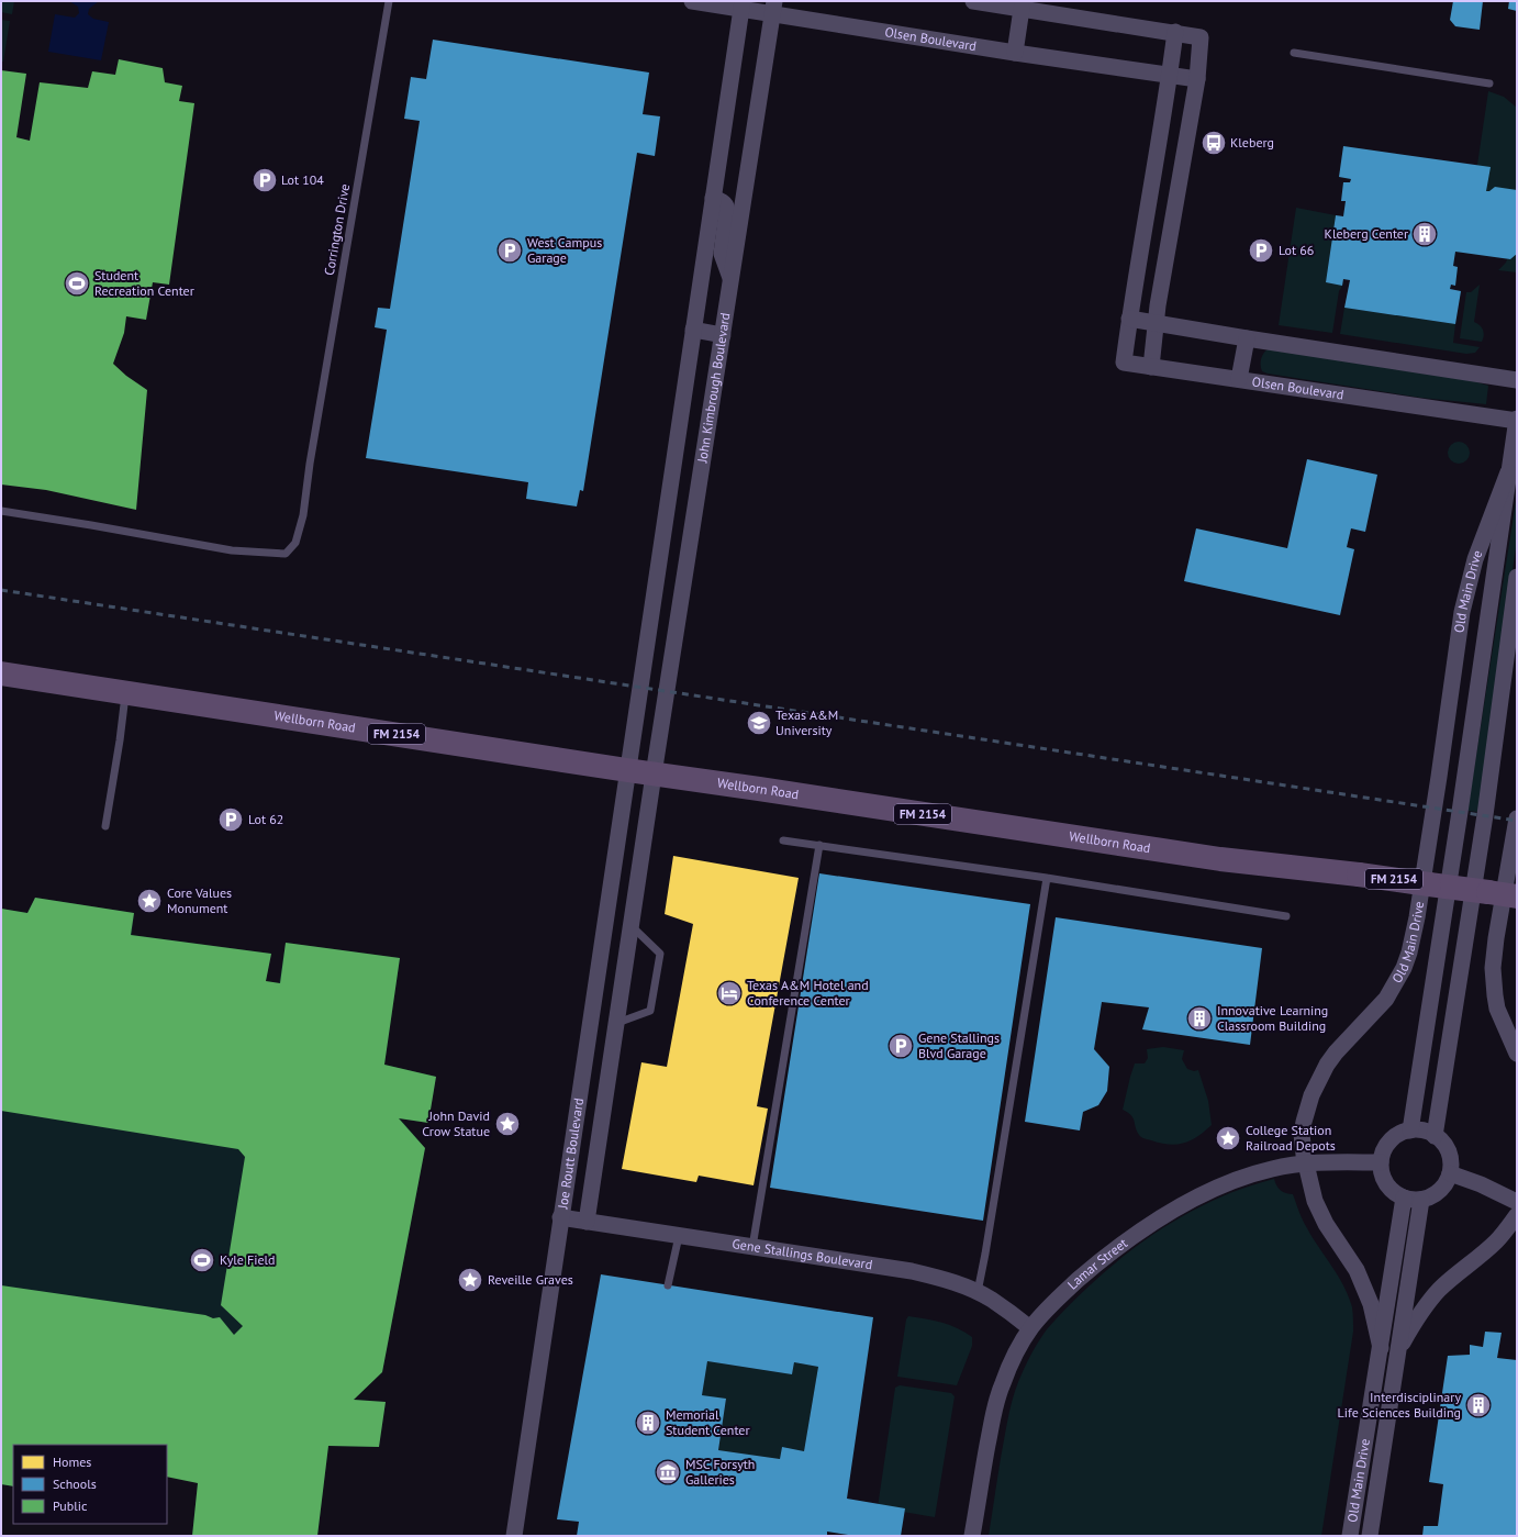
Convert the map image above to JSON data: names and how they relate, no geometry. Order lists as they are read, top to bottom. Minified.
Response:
{"streets":{"main road":["Wellborn Road","FM 2154"],"street":["Olsen Boulevard","John Kimbrough Boulevard","Old Main Drive","Joe Routt Boulevard","Gene Stallings Boulevard","Lamar Street"],"lane":["Corrington Drive"]},"crossings":[["Olsen Boulevard","John Kimbrough Boulevard"],["Olsen Boulevard","Old Main Drive"],["John Kimbrough Boulevard","Wellborn Road"],["John Kimbrough Boulevard","Joe Routt Boulevard"],["Old Main Drive","Wellborn Road"],["Old Main Drive","Lamar Street"],["Wellborn Road","Joe Routt Boulevard"],["Joe Routt Boulevard","Gene Stallings Boulevard"],["Gene Stallings Boulevard","Lamar Street"]],"places":{"bus stop":["Kleberg"],"parking":["Lot 104","West Campus Garage","Lot 66","Lot 62","Gene Stallings Blvd Garage"],"building":["Kleberg Center","Innovative Learning Classroom Building","Interdisciplinary Life Sciences Building","Memorial Student Center"],"sports":["Student Recreation Center","Kyle Field"],"school or university":["Texas A&M University"],"place":["Core Values Monument","John David Crow Statue","College Station Railroad Depots","Reveille Graves"],"hotel":["Texas A&M Hotel and Conference Center"],"museum":["MSC Forsyth Galleries"]},"legend":["Homes","Schools","Public"]}
